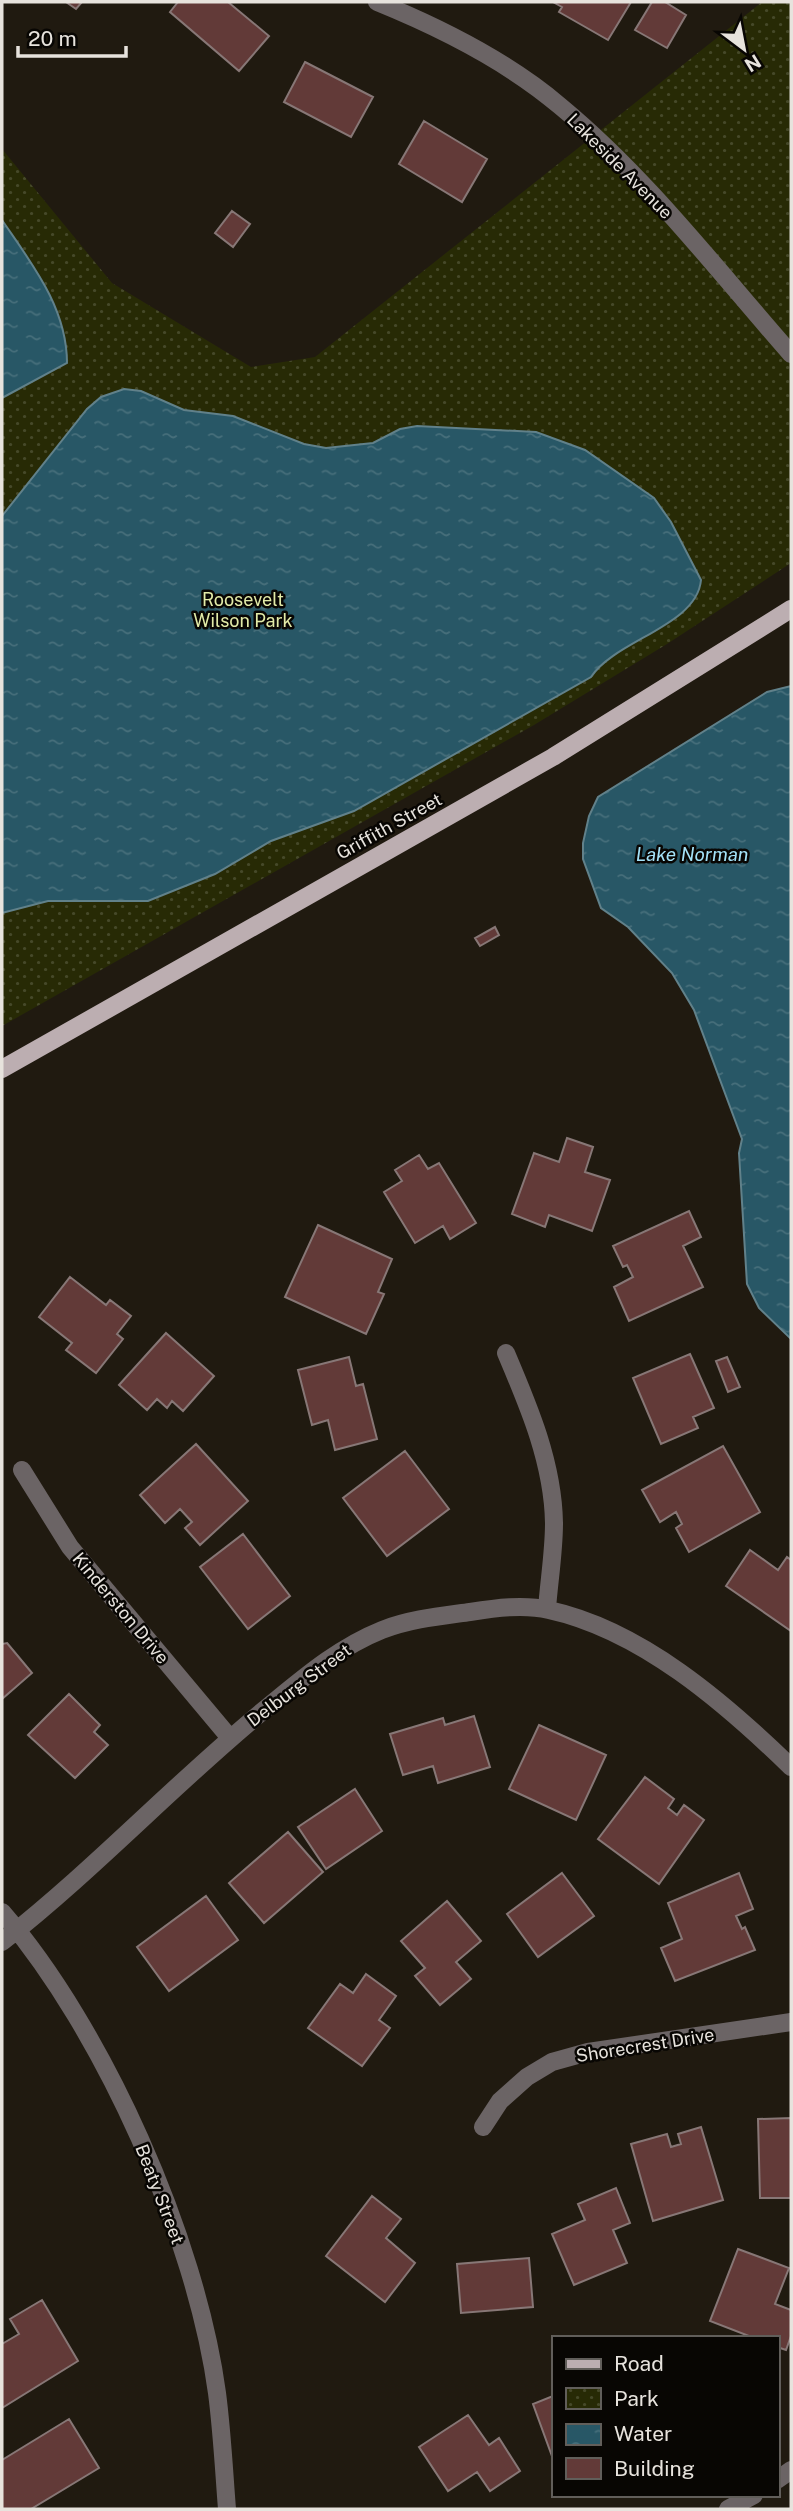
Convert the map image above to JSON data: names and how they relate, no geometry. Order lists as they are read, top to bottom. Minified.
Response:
{"streets":{"main road":["Griffith Street"],"street":["Lakeside Avenue","Kinderston Drive","Delburg Street","Shorecrest Drive","Beaty Street"]},"crossings":[["Kinderston Drive","Delburg Street"],["Delburg Street","Beaty Street"]],"water":["Lake Norman"],"parks":["Roosevelt Wilson Park"],"legend":["Road","Park","Water","Building"],"scale_bar":"20 m","north":"bottom right"}
